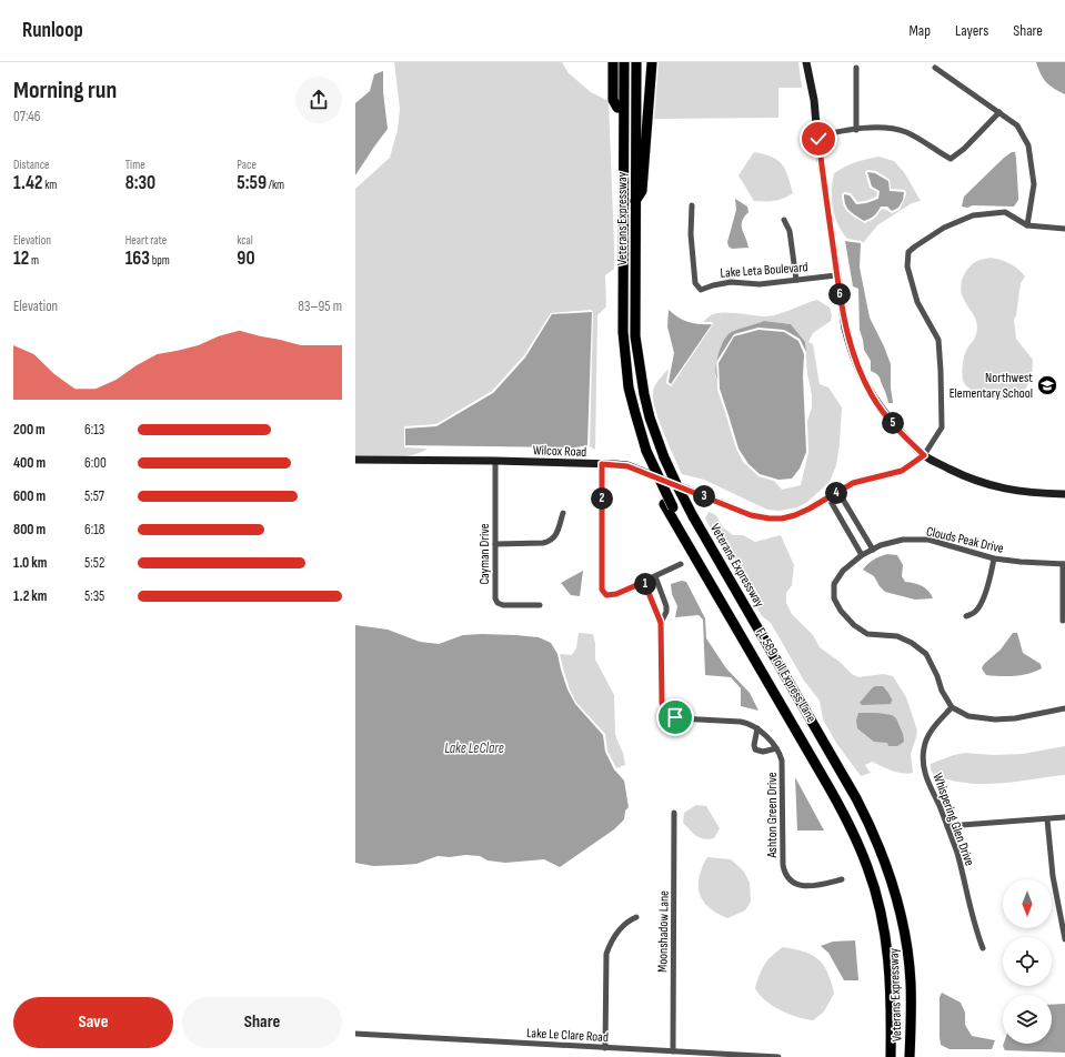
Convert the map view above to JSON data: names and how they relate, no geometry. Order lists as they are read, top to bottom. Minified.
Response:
{"streets":{"highway":["Veterans Expressway"],"street":["Lake Leta Boulevard","Wilcox Road","Clouds Peak Drive","Cayman Drive","Ashton Green Drive","Whispering Glen Drive","Moonshadow Lane","Lake Le Clare Road"]},"crossings":[["Wilcox Road","Cayman Drive"],["Clouds Peak Drive","Whispering Glen Drive"],["Moonshadow Lane","Lake Le Clare Road"]],"water":["Lake LeClare"],"places":{"school or university":["Northwest Elementary School"]},"north":"bottom","page":{"header":"Runloop","nav":["Map","Layers","Share"],"heading":["Morning run","07:46"],"stats":[["Distance","1.42 km"],["Time","8:30"],["Pace","5:59 /km"],["Elevation","12 m"],["Heart rate","163 bpm"],["kcal","90"]],"pins":["6","5","4","3","2","1"],"chart":["Elevation","83–95 m"],"list":[{"name":"200 m","note":"6:13"},{"name":"400 m","note":"6:00"},{"name":"600 m","note":"5:57"},{"name":"800 m","note":"6:18"},{"name":"1.0 km","note":"5:52"},{"name":"1.2 km","note":"5:35"}],"buttons":["Save","Share"]}}
